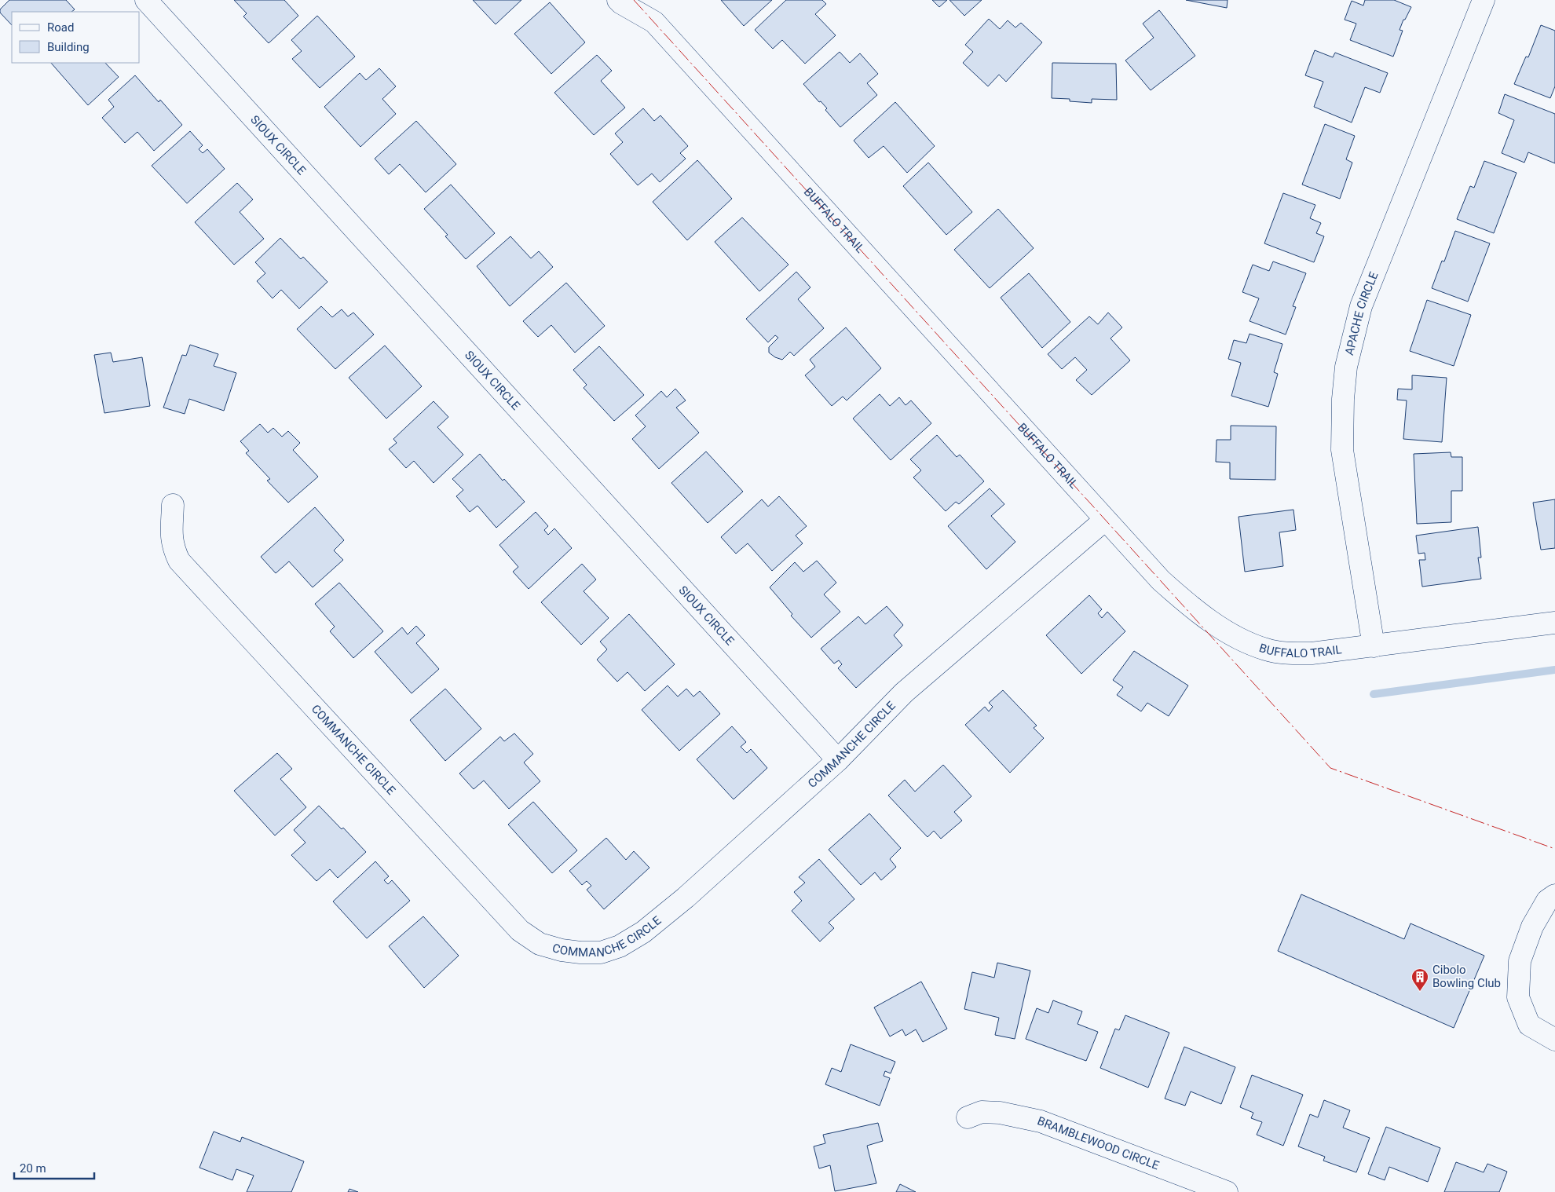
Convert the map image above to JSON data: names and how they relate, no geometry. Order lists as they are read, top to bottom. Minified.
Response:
{"streets":{"street":["SIOUX CIRCLE","BUFFALO TRAIL","APACHE CIRCLE","COMMANCHE CIRCLE","BRAMBLEWOOD CIRCLE"]},"crossings":[["SIOUX CIRCLE","COMMANCHE CIRCLE"],["BUFFALO TRAIL","APACHE CIRCLE"],["BUFFALO TRAIL","COMMANCHE CIRCLE"]],"places":{"building":["Cibolo Bowling Club"]},"legend":["Road","Building"],"scale_bar":"20 m"}
